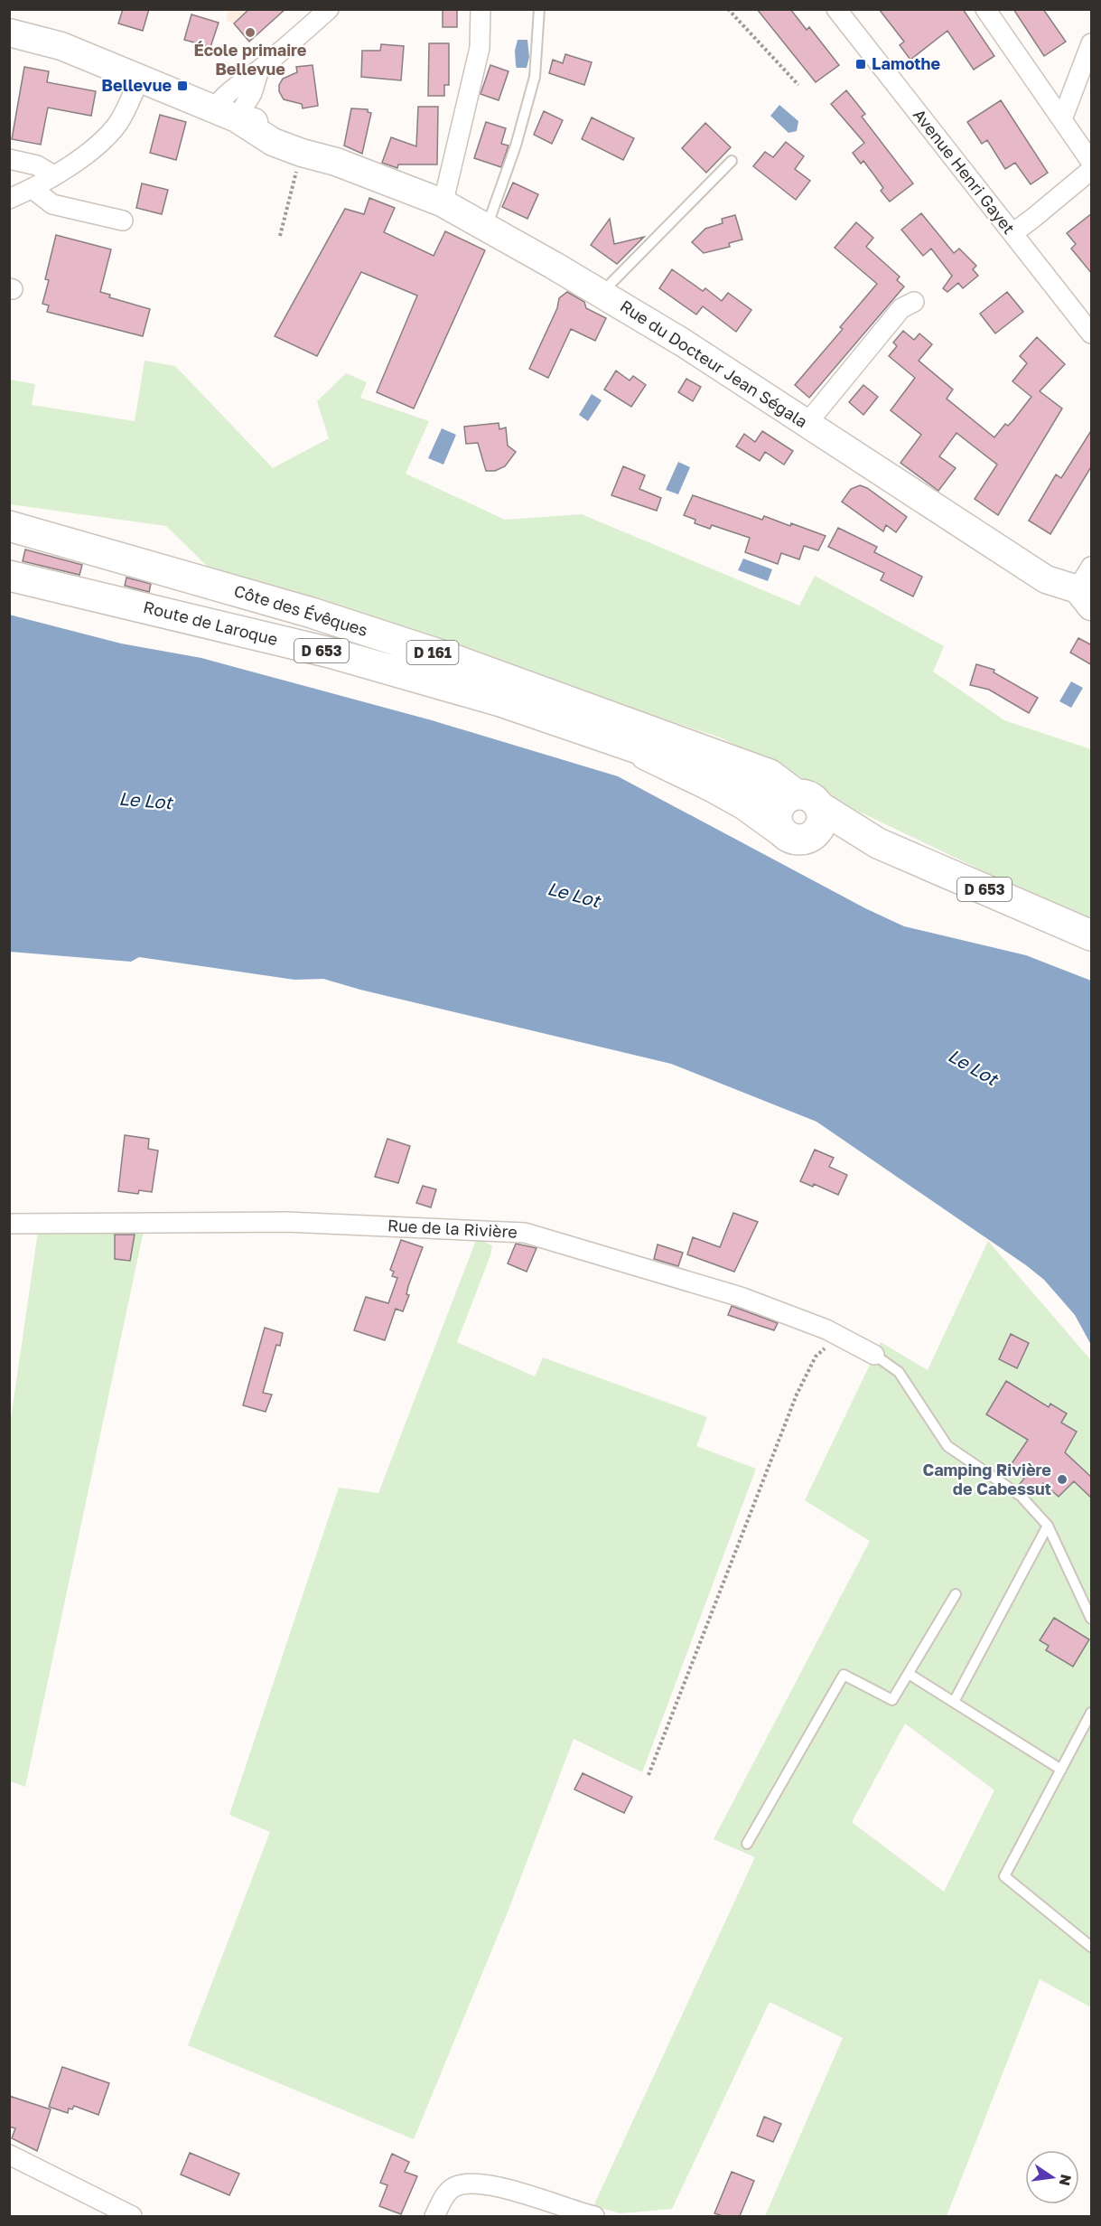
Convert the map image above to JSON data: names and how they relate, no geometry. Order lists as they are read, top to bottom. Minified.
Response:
{"streets":{"main road":["Côte des Évêques","Route de Laroque","D 653","D 161"],"street":["Avenue Henri Gayet","Rue du Docteur Jean Ségala","Rue de la Rivière"]},"crossings":[["Côte des Évêques","Route de Laroque"],["Côte des Évêques","D 653"],["Route de Laroque","D 653"]],"water":["Le Lot"],"places":{"other":["École primaire Bellevue","Camping Rivière de Cabessut"],"transit":["Lamothe","Bellevue"]},"north":"right"}
